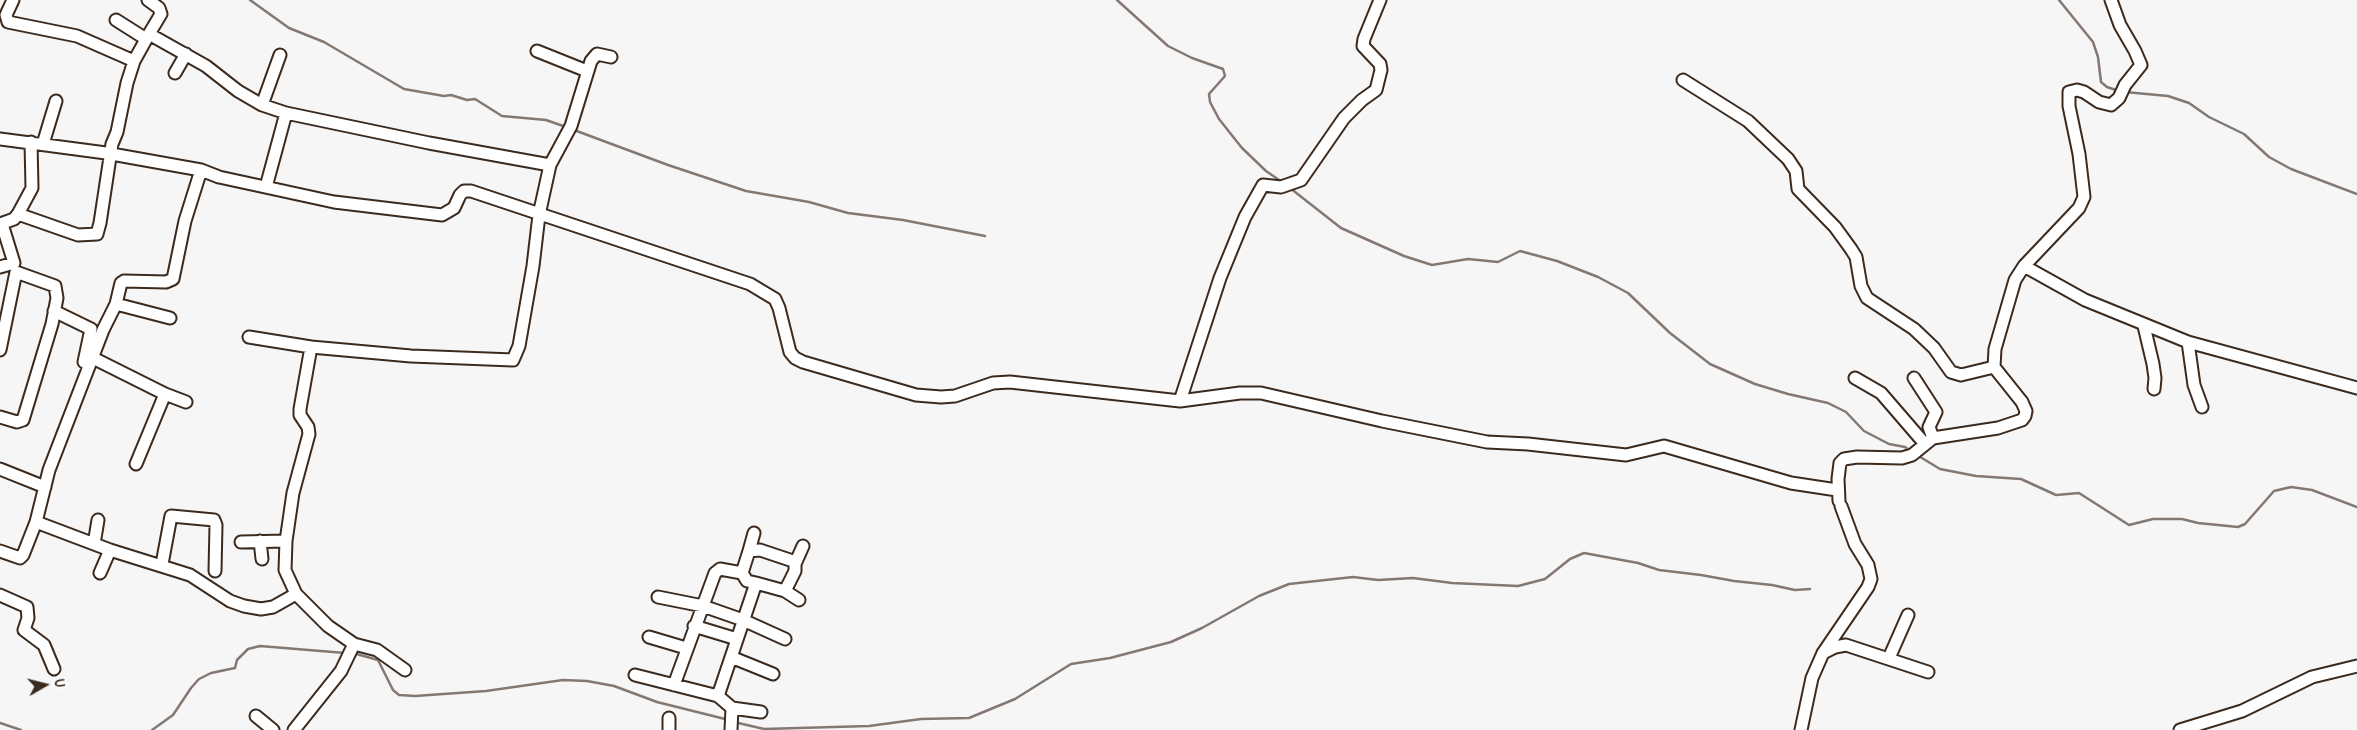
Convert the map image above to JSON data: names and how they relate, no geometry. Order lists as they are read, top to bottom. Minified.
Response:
{"north":"right"}
